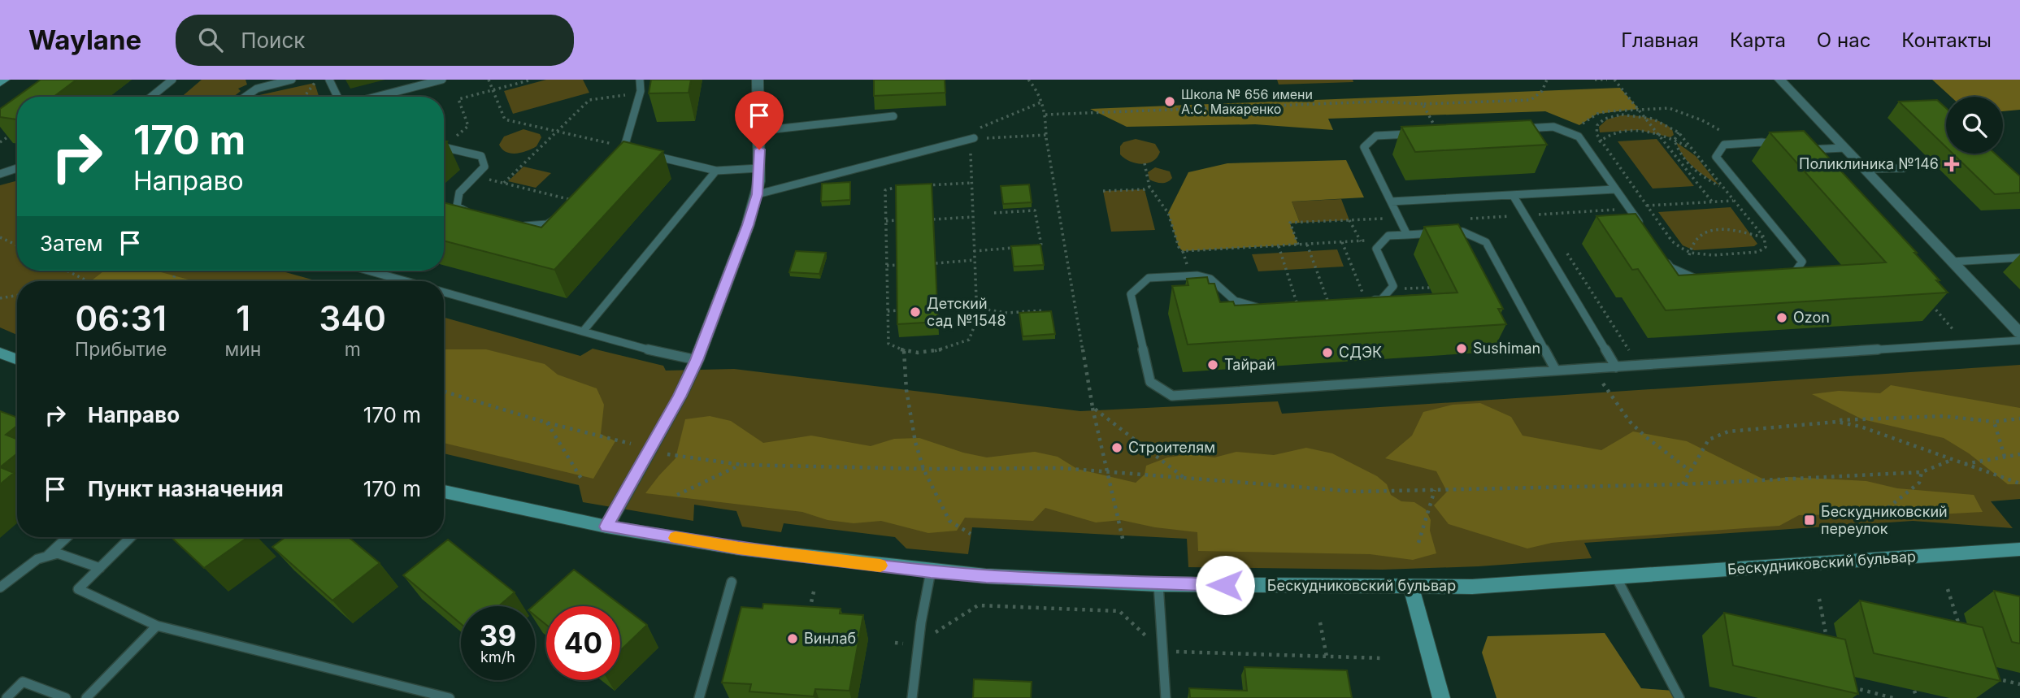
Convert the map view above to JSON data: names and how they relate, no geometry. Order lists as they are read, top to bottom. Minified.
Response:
{"streets":{"street":["Бескудниковский бульвар"]},"places":{"other":["Школа № 656 имени А.С. Макаренко","Детский сад №1548","Ozon","Sushiman","СДЭК","Тайрай","Строителям","Винлаб"],"health":["Поликлиника №146"],"transit":["Бескудниковский переулок"]},"page":{"header":"Waylane","search":"Поиск","nav":["Главная","Карта","О нас","Контакты"],"turn":["170 m","Направо"],"then":"Затем","eta":["06:31","Прибытие","1","мин","340","m"],"list":[{"name":"Направо","value":"170 m"},{"name":"Пункт назначения","value":"170 m"}],"speed":"39 km/h","limit":"40"}}
